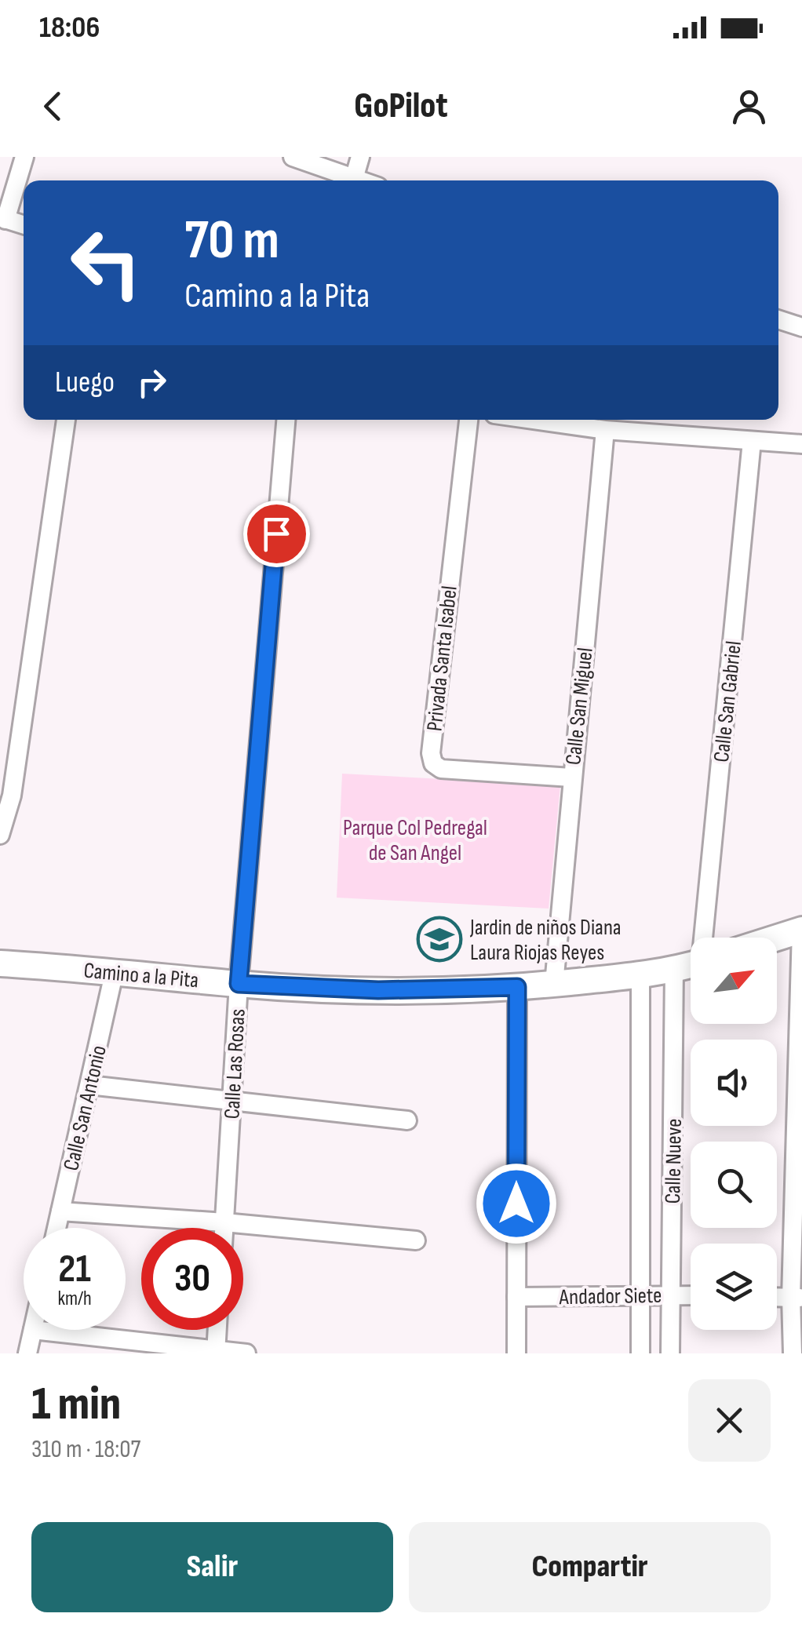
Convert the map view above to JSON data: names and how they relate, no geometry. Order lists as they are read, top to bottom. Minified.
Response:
{"streets":{"street":["Privada Santa Isabel","Calle San Gabriel","Calle San Miguel","Camino a la Pita","Calle Las Rosas","Calle San Antonio","Calle Nueve","Andador Siete"]},"crossings":[["Privada Santa Isabel","Calle San Miguel"],["Calle San Miguel","Camino a la Pita"],["Camino a la Pita","Calle Las Rosas"],["Camino a la Pita","Calle San Antonio"],["Camino a la Pita","Calle Nueve"],["Calle Nueve","Andador Siete"]],"parks":["Parque Col Pedregal de San Angel"],"places":{"school or university":["Jardin de niños Diana Laura Riojas Reyes"]},"north":"top right","page":{"status":"18:06","header":"GoPilot","turn":["70 m","Camino a la Pita"],"then":"Luego","speed":"21 km/h","limit":"30","heading":["1 min","310 m · 18:07"],"buttons":["Salir","Compartir"]}}
